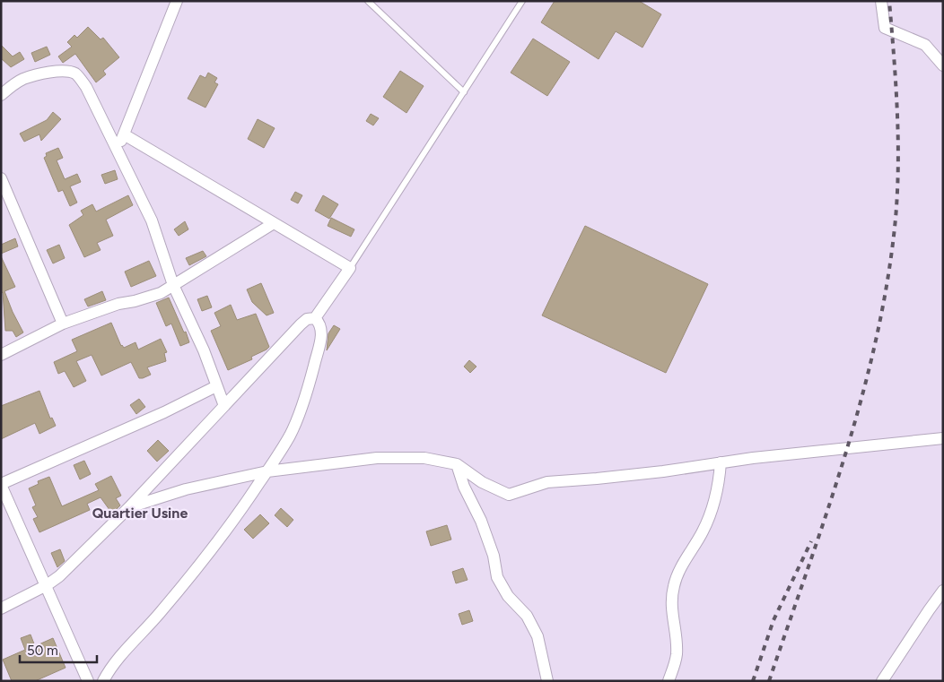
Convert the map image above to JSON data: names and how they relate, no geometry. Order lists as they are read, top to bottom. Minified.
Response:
{"districts":["Quartier Usine"],"scale_bar":"50 m"}
